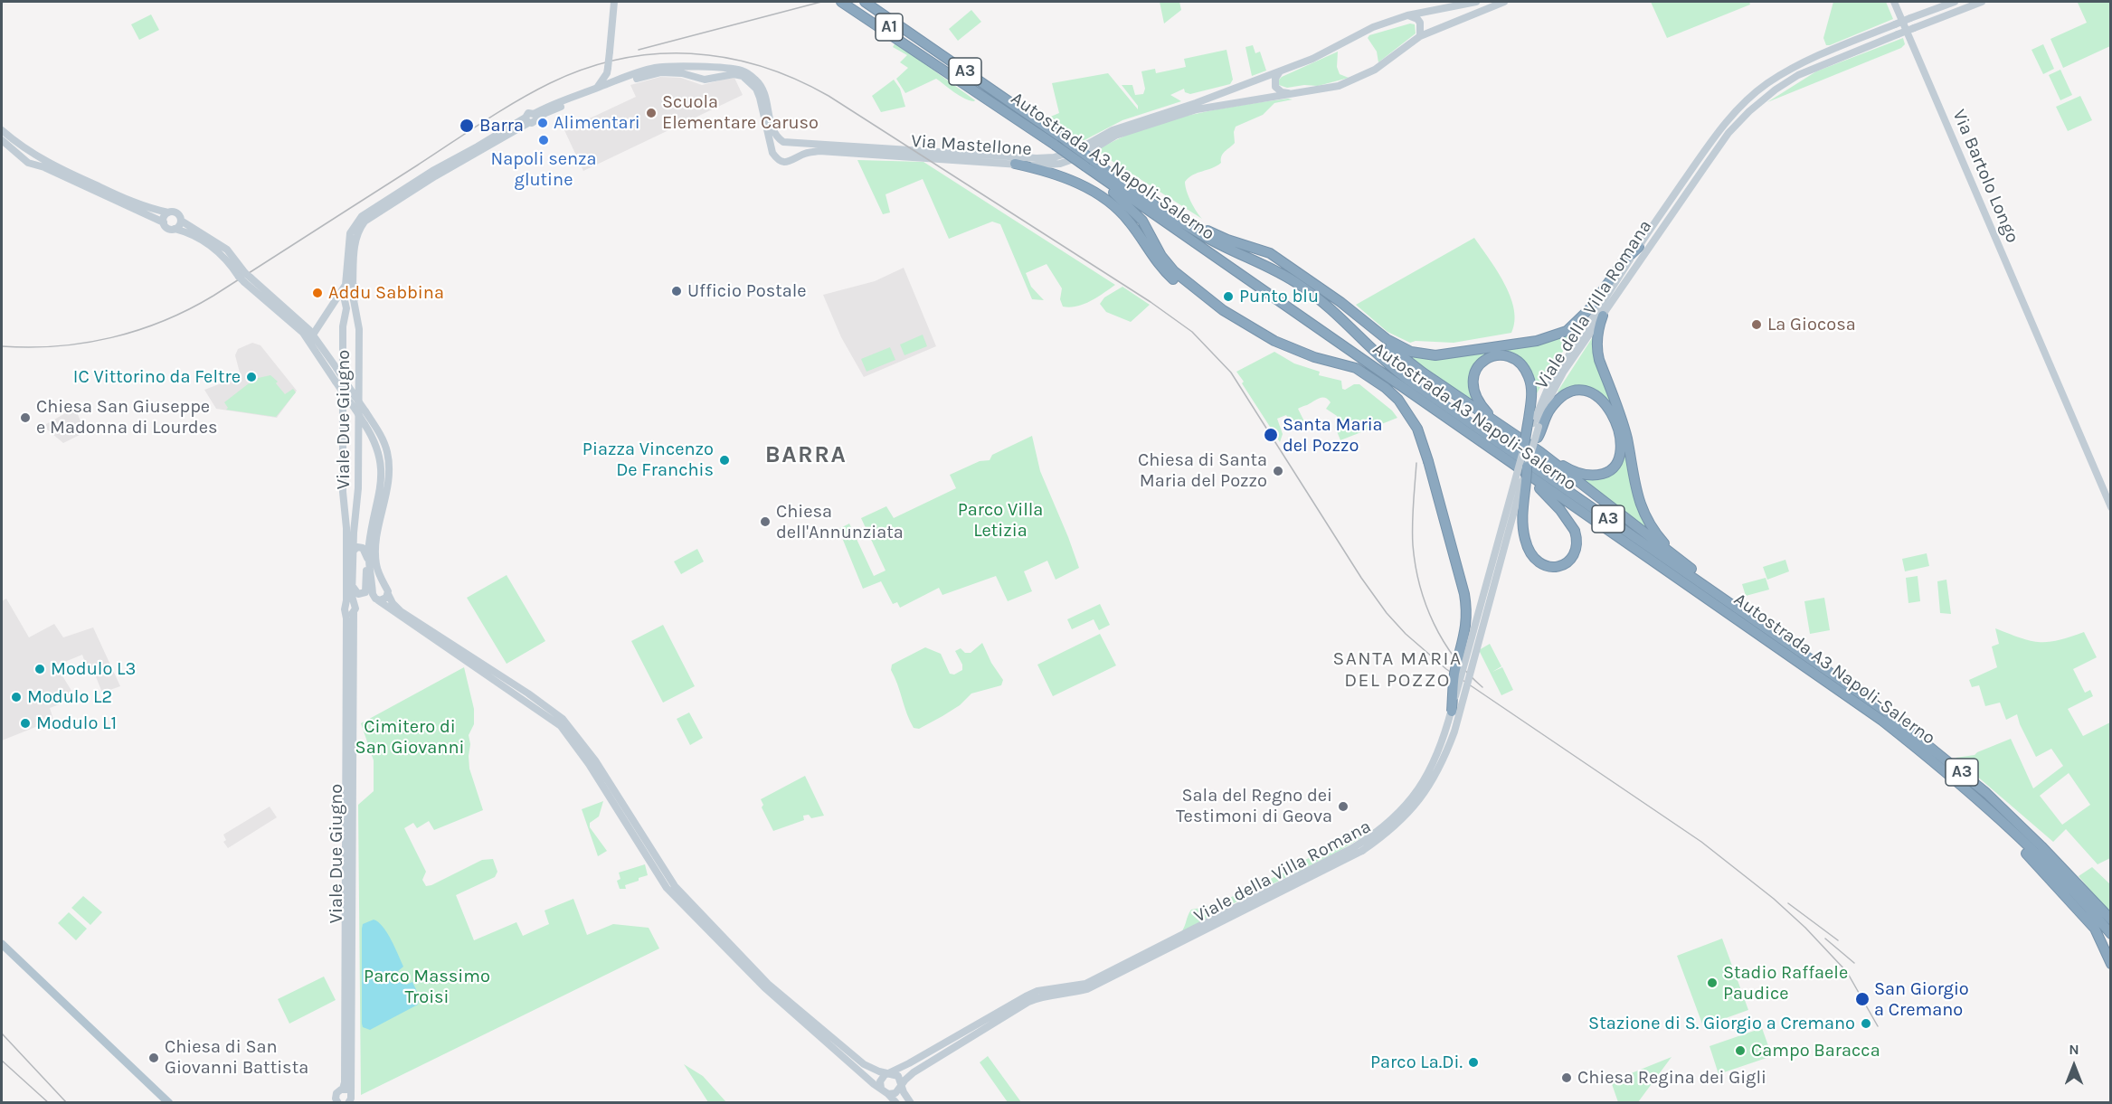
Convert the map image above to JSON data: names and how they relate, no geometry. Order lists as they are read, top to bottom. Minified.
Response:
{"streets":{"highway":["A1","A3","Autostrada A3 Napoli-Salerno"],"main road":["Via Mastellone","Via Bartolo Longo","Viale della Villa Romana","Viale Due Giugno"]},"crossings":[["A1","Autostrada A3 Napoli-Salerno"],["A3","Autostrada A3 Napoli-Salerno"],["A3","Viale della Villa Romana"],["Autostrada A3 Napoli-Salerno","Viale della Villa Romana"]],"districts":["BARRA","SANTA MARIA DEL POZZO"],"parks":["Parco Villa Letizia","Cimitero di San Giovanni","Parco Massimo Troisi"],"places":["Scuola Elementare Caruso","Alimentari","Barra","Napoli senza glutine","Ufficio Postale","Addu Sabbina","Punto blu","La Giocosa","IC Vittorino da Feltre","Chiesa San Giuseppe e Madonna di Lourdes","Santa Maria del Pozzo","Piazza Vincenzo De Franchis","Chiesa di Santa Maria del Pozzo","Chiesa dell'Annunziata","Modulo L3","Modulo L2","Modulo L1","Sala del Regno dei Testimoni di Geova","Stadio Raffaele Paudice","San Giorgio a Cremano","Stazione di S. Giorgio a Cremano","Campo Baracca","Chiesa di San Giovanni Battista","Parco La.Di.","Chiesa Regina dei Gigli"],"north":"top"}
